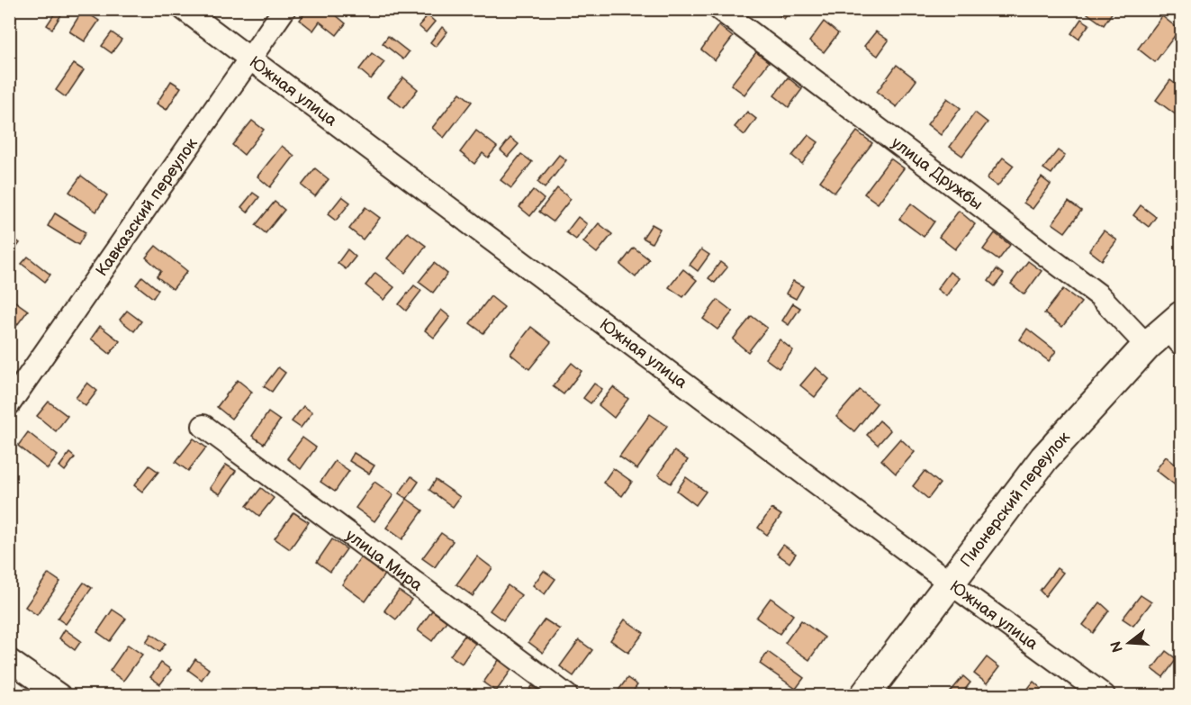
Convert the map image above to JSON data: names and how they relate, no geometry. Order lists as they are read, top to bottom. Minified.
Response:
{"streets":{"street":["Южная улица","улица Дружбы","Кавказский переулок","Пионерский переулок","улица Мира"]},"crossings":[["Южная улица","Кавказский переулок"],["Южная улица","Пионерский переулок"],["улица Дружбы","Пионерский переулок"]],"north":"left"}
